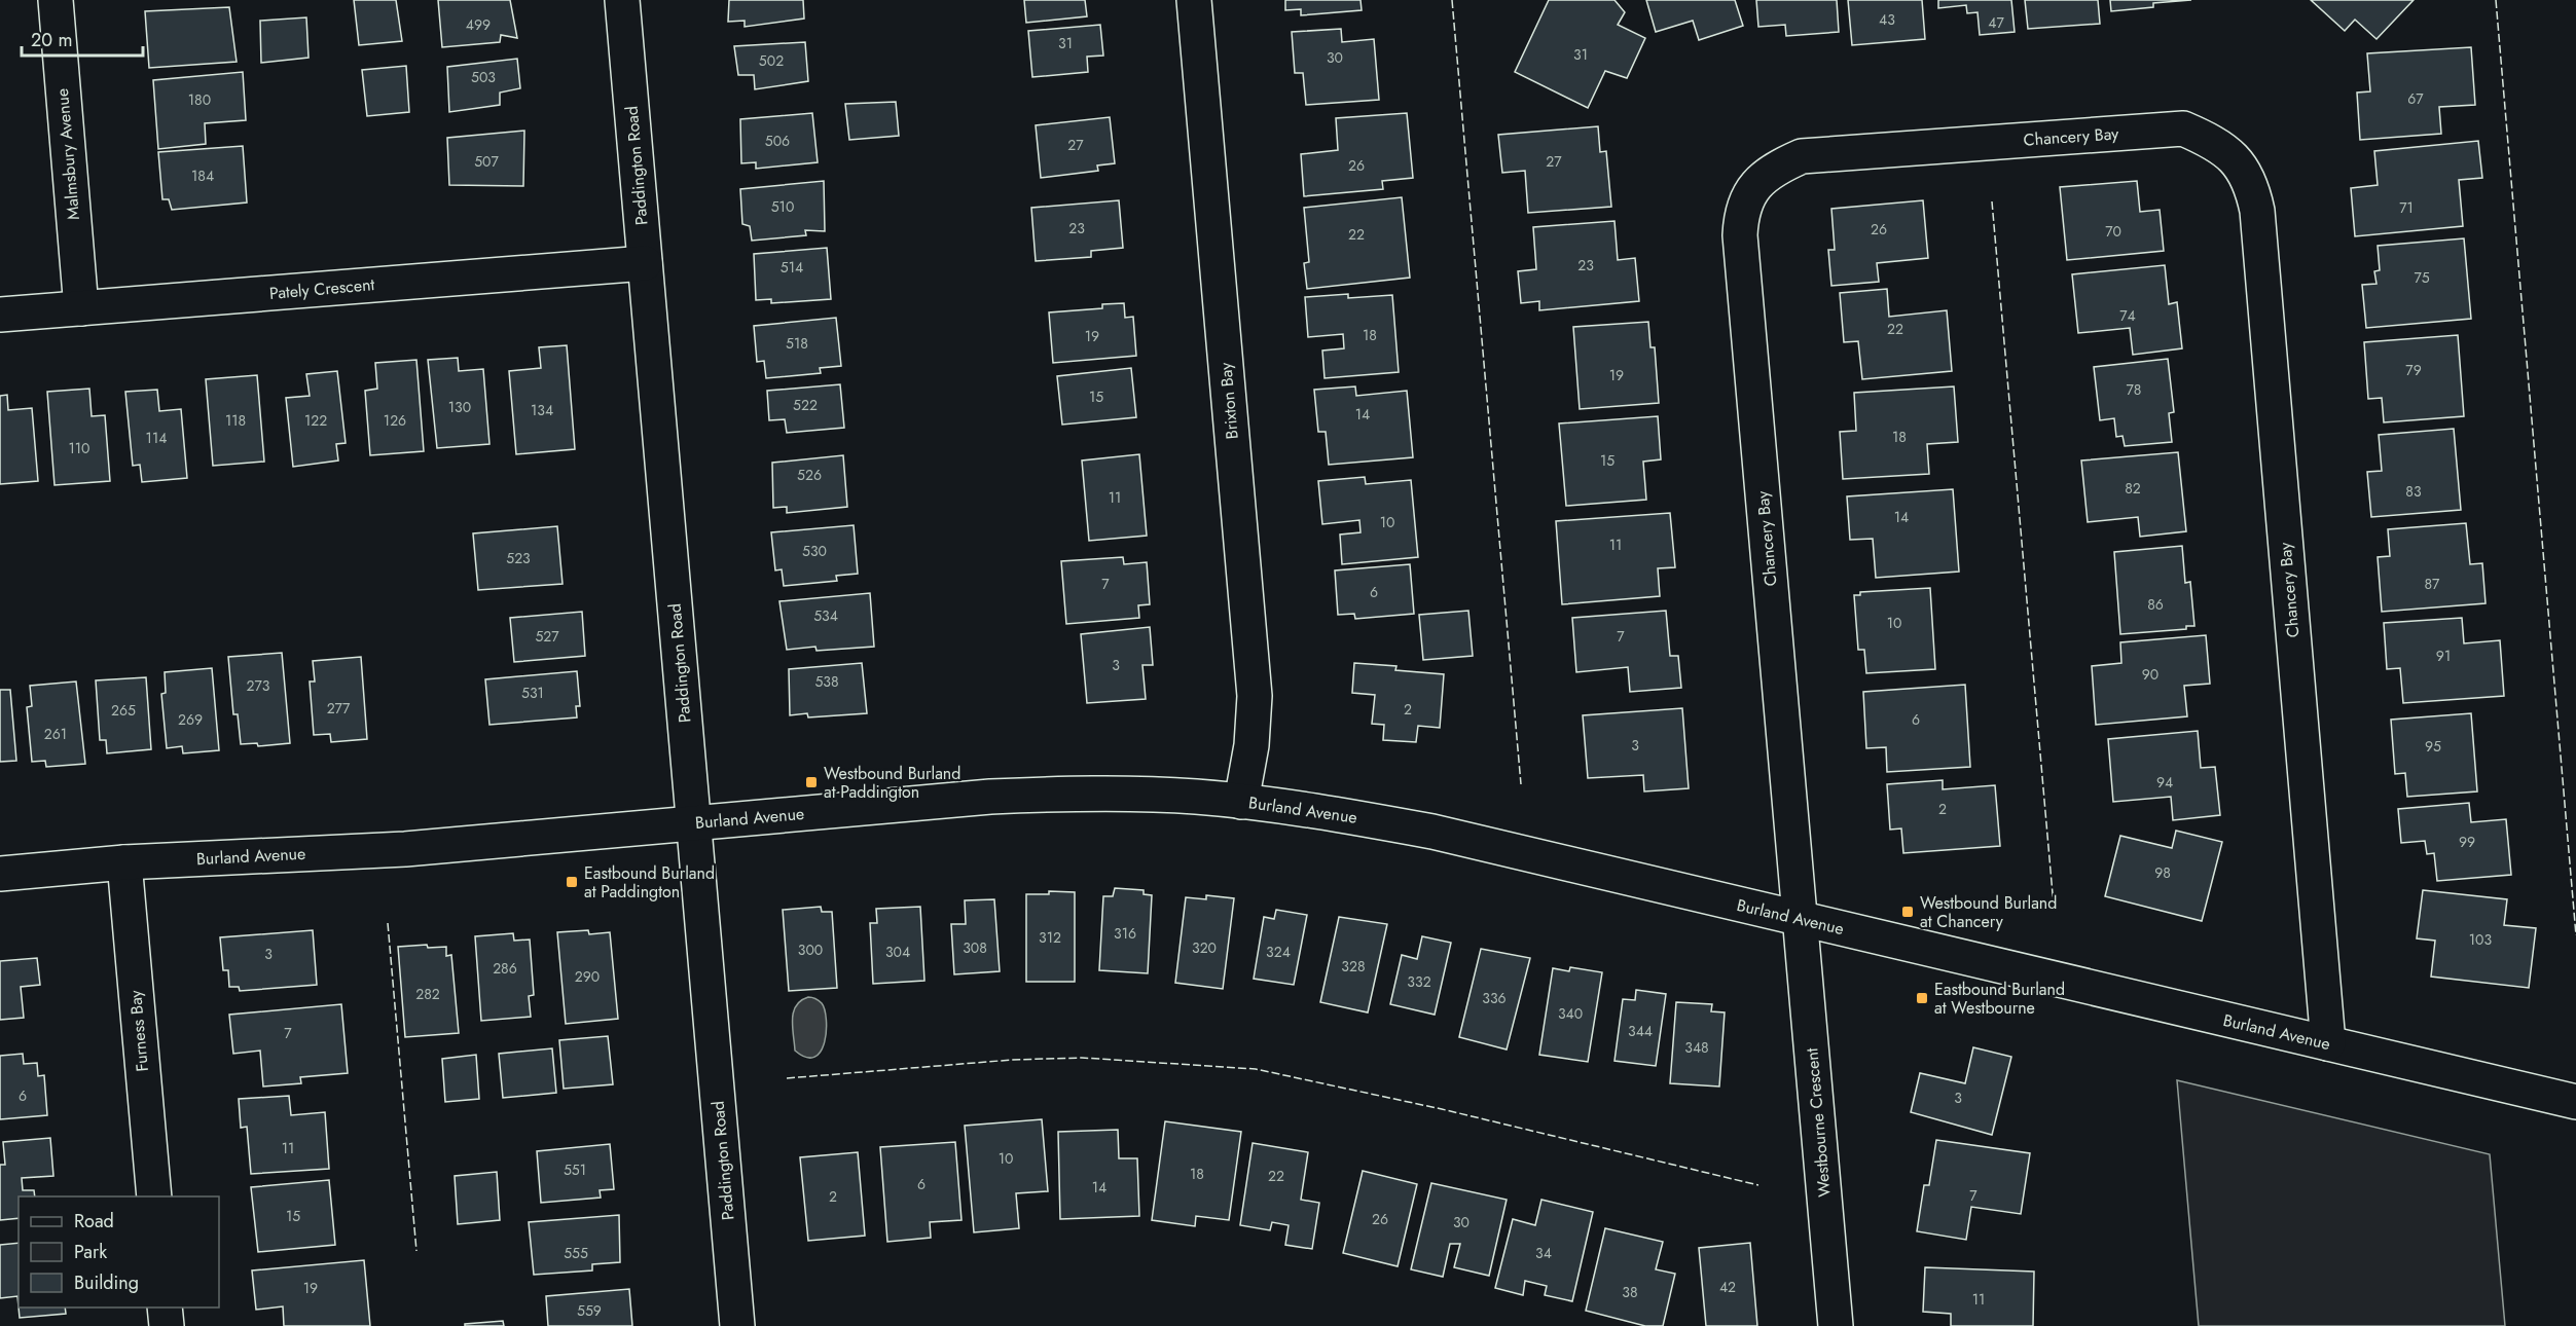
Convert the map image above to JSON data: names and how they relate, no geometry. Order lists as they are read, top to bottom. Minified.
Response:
{"streets":{"street":["Chancery Bay","Malmsbury Avenue","Paddington Road","Pately Crescent","Brixton Bay","Burland Avenue","Furness Bay","Westbourne Crescent"]},"crossings":[["Chancery Bay","Burland Avenue"],["Chancery Bay","Westbourne Crescent"],["Malmsbury Avenue","Pately Crescent"],["Paddington Road","Pately Crescent"],["Paddington Road","Burland Avenue"],["Brixton Bay","Burland Avenue"],["Burland Avenue","Furness Bay"],["Burland Avenue","Westbourne Crescent"]],"places":{"transit":["Westbound Burland at Paddington","Eastbound Burland at Paddington","Westbound Burland at Chancery","Eastbound Burland at Westbourne"]},"house_numbers":["43","47","499","31","31","30","502","503","67","180","506","27","507","27","26","184","510","71","23","26","70","22","23","514","75","74","22","18","19","518","79","19","78","15","522","130","134","14","118","122","126","18","114","110","15","526","82","83","11","14","10","11","530","523","7","87","6","86","534","10","527","7","91","3","90","538","273","531","277","2","265","269","6","261","3","95","94","2","99","98","316","312","103","308","320","300","304","324","3","328","286","290","332","282","336","340","344","7","348","6","3","11","10","551","18","22","6","14","7","2","15","26","30","555","34","42","19","38","11","559"],"legend":["Road","Park","Building"],"scale_bar":"20 m"}
